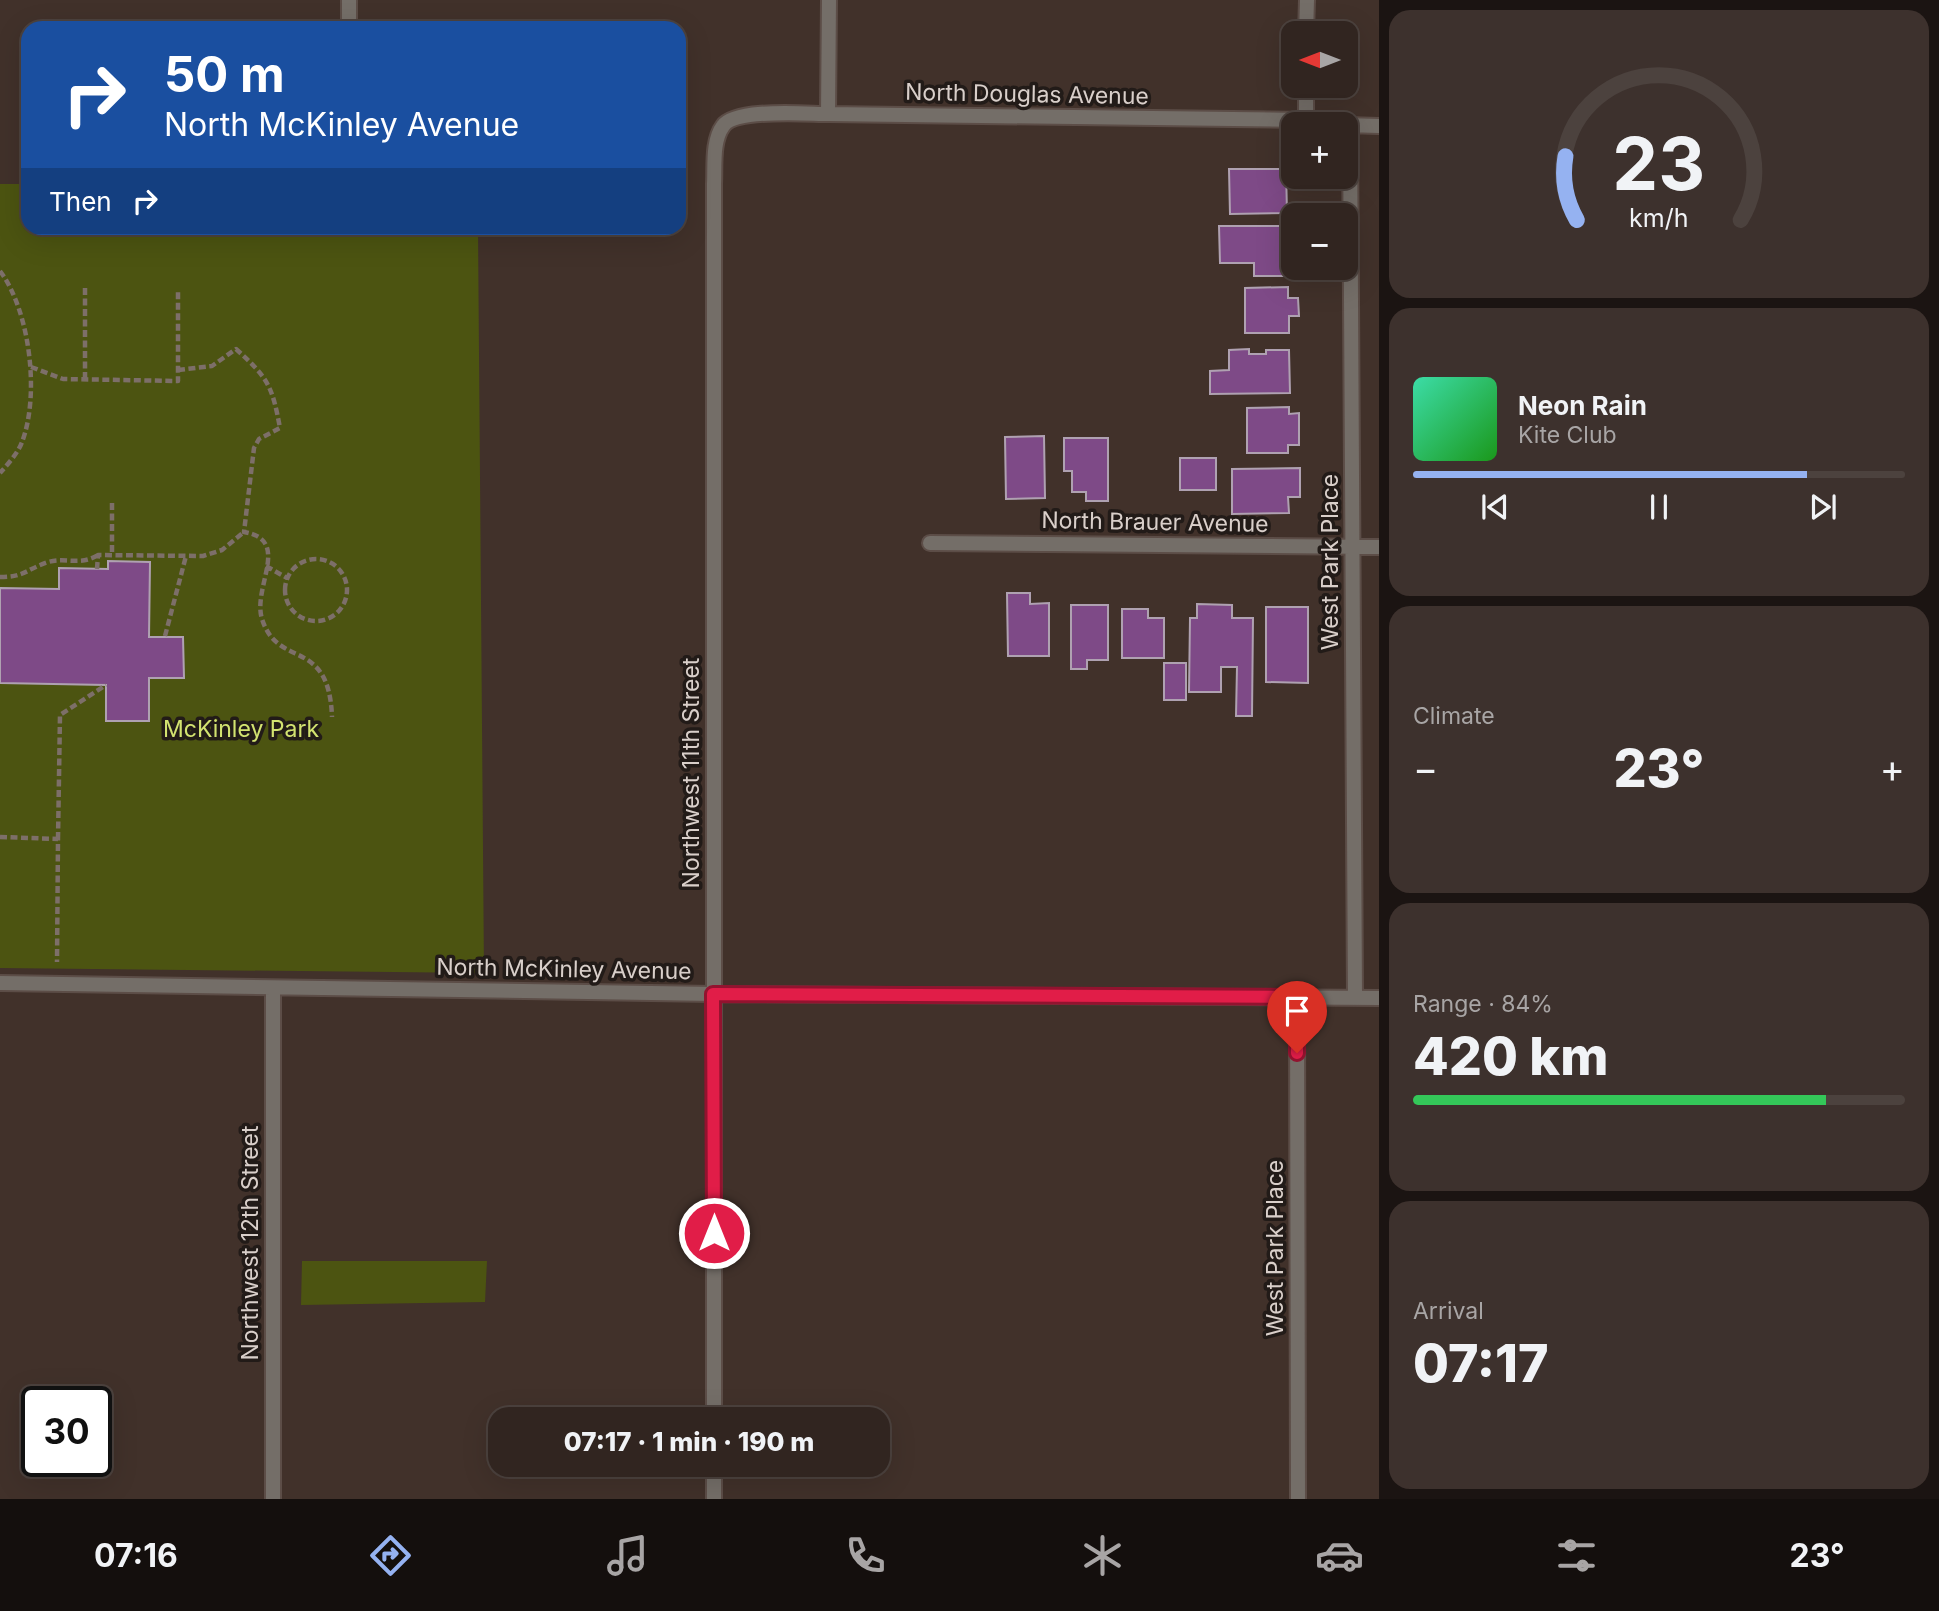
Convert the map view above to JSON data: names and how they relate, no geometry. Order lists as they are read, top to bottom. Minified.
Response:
{"streets":{"street":["North Douglas Avenue","North Brauer Avenue","West Park Place","Northwest 11th Street","North McKinley Avenue","Northwest 12th Street"]},"crossings":[["North Douglas Avenue","Northwest 11th Street"],["North Brauer Avenue","West Park Place"],["West Park Place","North McKinley Avenue"],["Northwest 11th Street","North McKinley Avenue"],["North McKinley Avenue","Northwest 12th Street"]],"parks":["McKinley Park"],"north":"left","page":{"map_buttons":["+","−"],"turn":["50 m","North McKinley Avenue"],"then":"Then","song":["Neon Rain","Kite Club"],"tile":["Climate",["Range · 84%","420 km"],["Arrival","07:17"]],"heat":["−","23°","+"],"limit":"30","trip":"07:17 · 1 min · 190 m","tabs":["07:16","23°"],"gauge":["23","km/h"]}}
